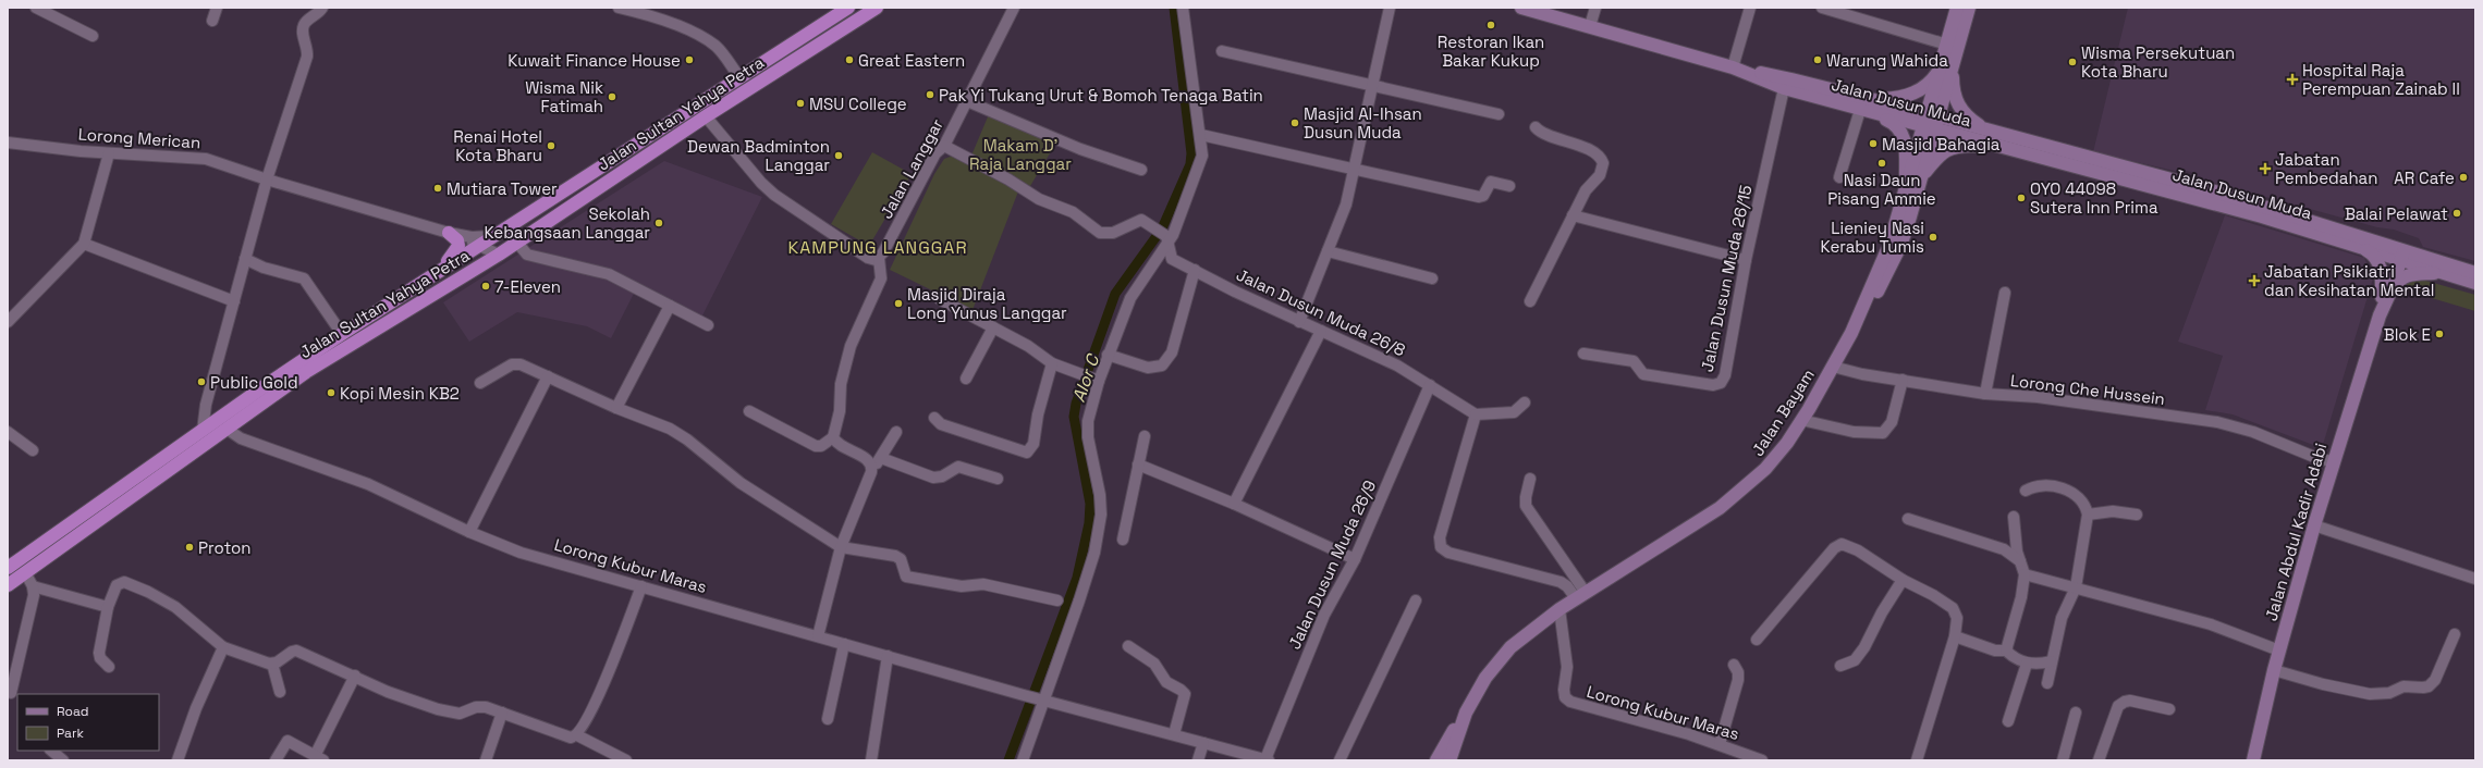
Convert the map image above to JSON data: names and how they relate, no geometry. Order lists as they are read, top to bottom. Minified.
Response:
{"streets":{"highway":["Jalan Sultan Yahya Petra"],"main road":["Jalan Dusun Muda","Jalan Bayam","Jalan Abdul Kadir Adabi"],"street":["Lorong Merican","Jalan Langgar","Jalan Dusun Muda 26/15","Jalan Dusun Muda 26/8","Lorong Che Hussein","Jalan Dusun Muda 26/9","Lorong Kubur Maras"]},"crossings":[["Jalan Dusun Muda","Jalan Dusun Muda 26/15"],["Jalan Dusun Muda","Jalan Bayam"],["Jalan Dusun Muda","Jalan Abdul Kadir Adabi"],["Jalan Sultan Yahya Petra","Lorong Kubur Maras"],["Jalan Dusun Muda 26/8","Jalan Dusun Muda 26/9"],["Lorong Che Hussein","Jalan Bayam"],["Lorong Che Hussein","Jalan Abdul Kadir Adabi"],["Jalan Bayam","Lorong Kubur Maras"],["Jalan Dusun Muda 26/9","Lorong Kubur Maras"]],"districts":["KAMPUNG LANGGAR"],"water":["Alor C"],"parks":["Makam D' Raja Langgar"],"places":{"other":["Restoran Ikan Bakar Kukup","Kuwait Finance House","Great Eastern","Warung Wahida","Wisma Persekutuan Kota Bharu","Pak Yi Tukang Urut & Bomoh Tenaga Batin","Wisma Nik Fatimah","MSU College","Masjid Al-Ihsan Dusun Muda","Masjid Bahagia","Renai Hotel Kota Bharu","Dewan Badminton Langgar","Nasi Daun Pisang Ammie","AR Cafe","Mutiara Tower","OYO 44098 Sutera Inn Prima","Balai Pelawat","Sekolah Kebangsaan Langgar","Lieniey Nasi Kerabu Tumis","7-Eleven","Masjid Diraja Long Yunus Langgar","Blok E","Public Gold","Kopi Mesin KB2","Proton"],"health":["Hospital Raja Perempuan Zainab II","Jabatan Pembedahan","Jabatan Psikiatri dan Kesihatan Mental"]},"legend":["Road","Park"]}
